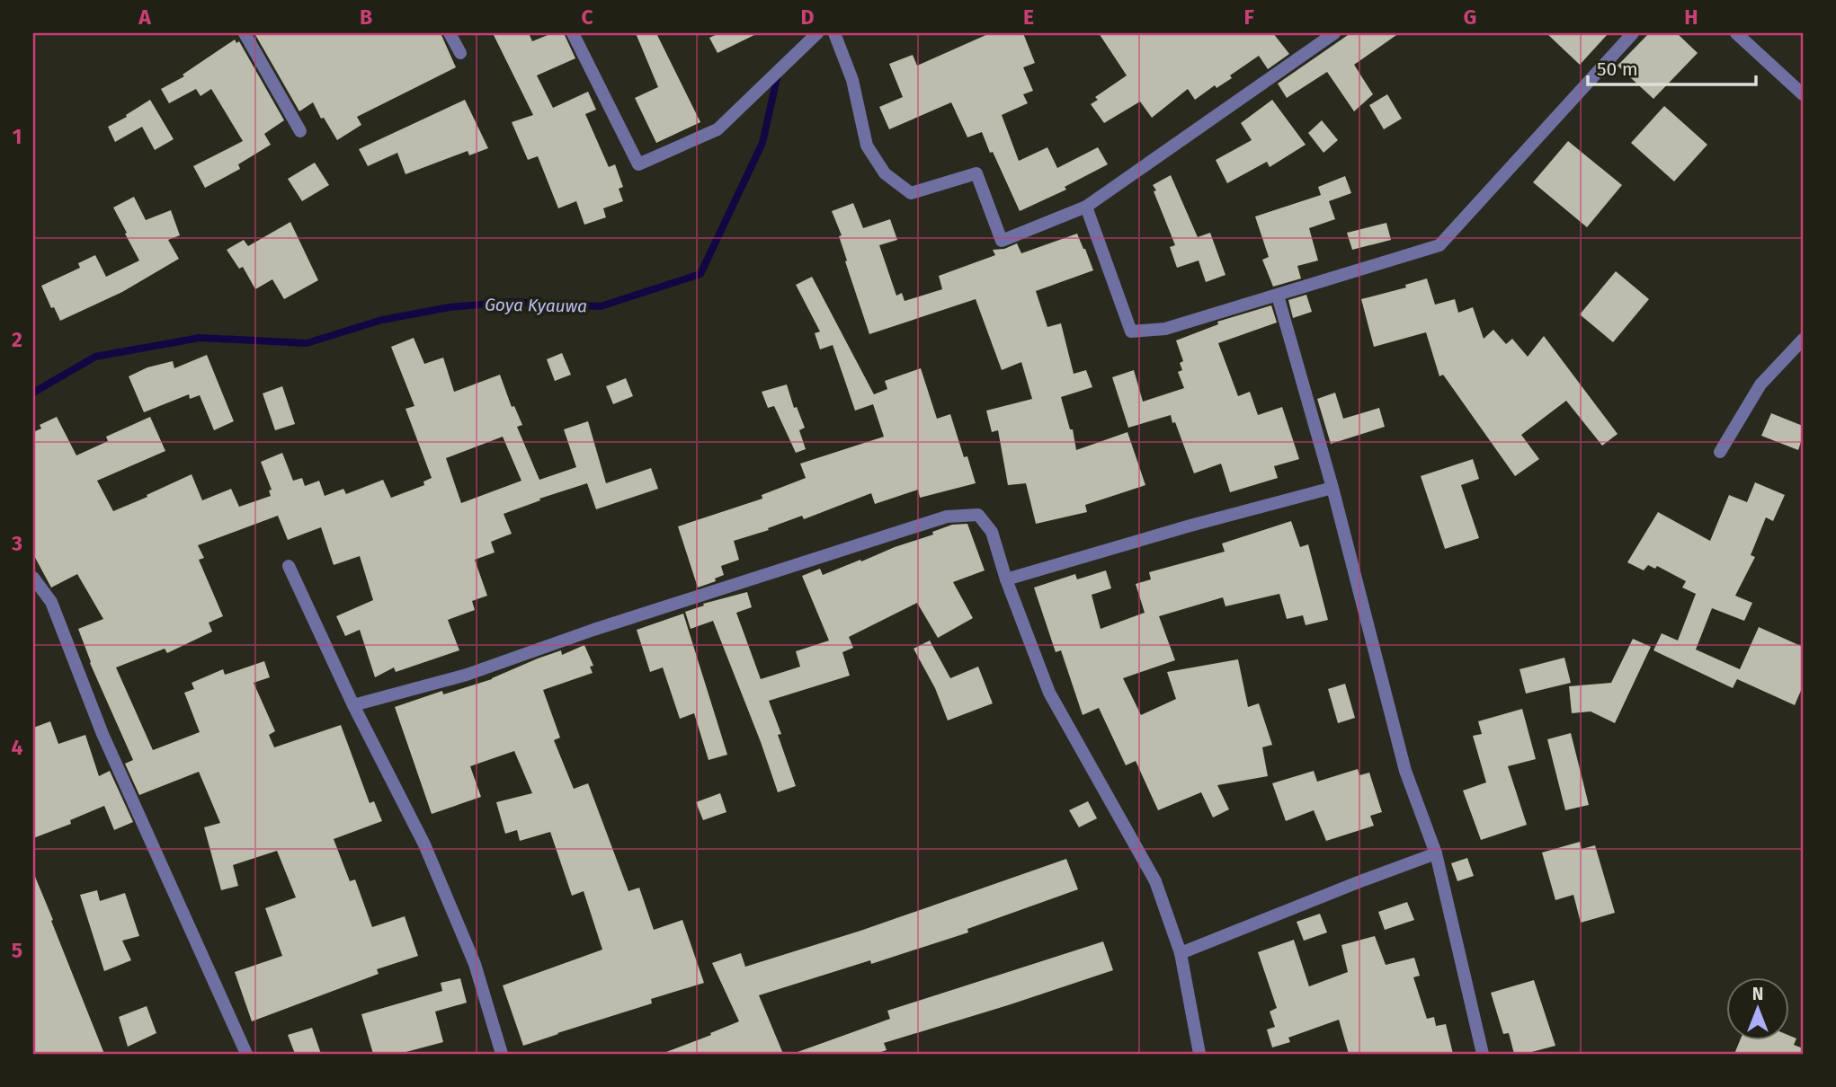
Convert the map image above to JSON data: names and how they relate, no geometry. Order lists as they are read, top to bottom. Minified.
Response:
{"water":["Goya Kyauwa"],"scale_bar":"50 m","north":"top","grid":{"columns":["A","B","C","D","E","F","G","H"],"rows":["1","2","3","4","5"]}}
